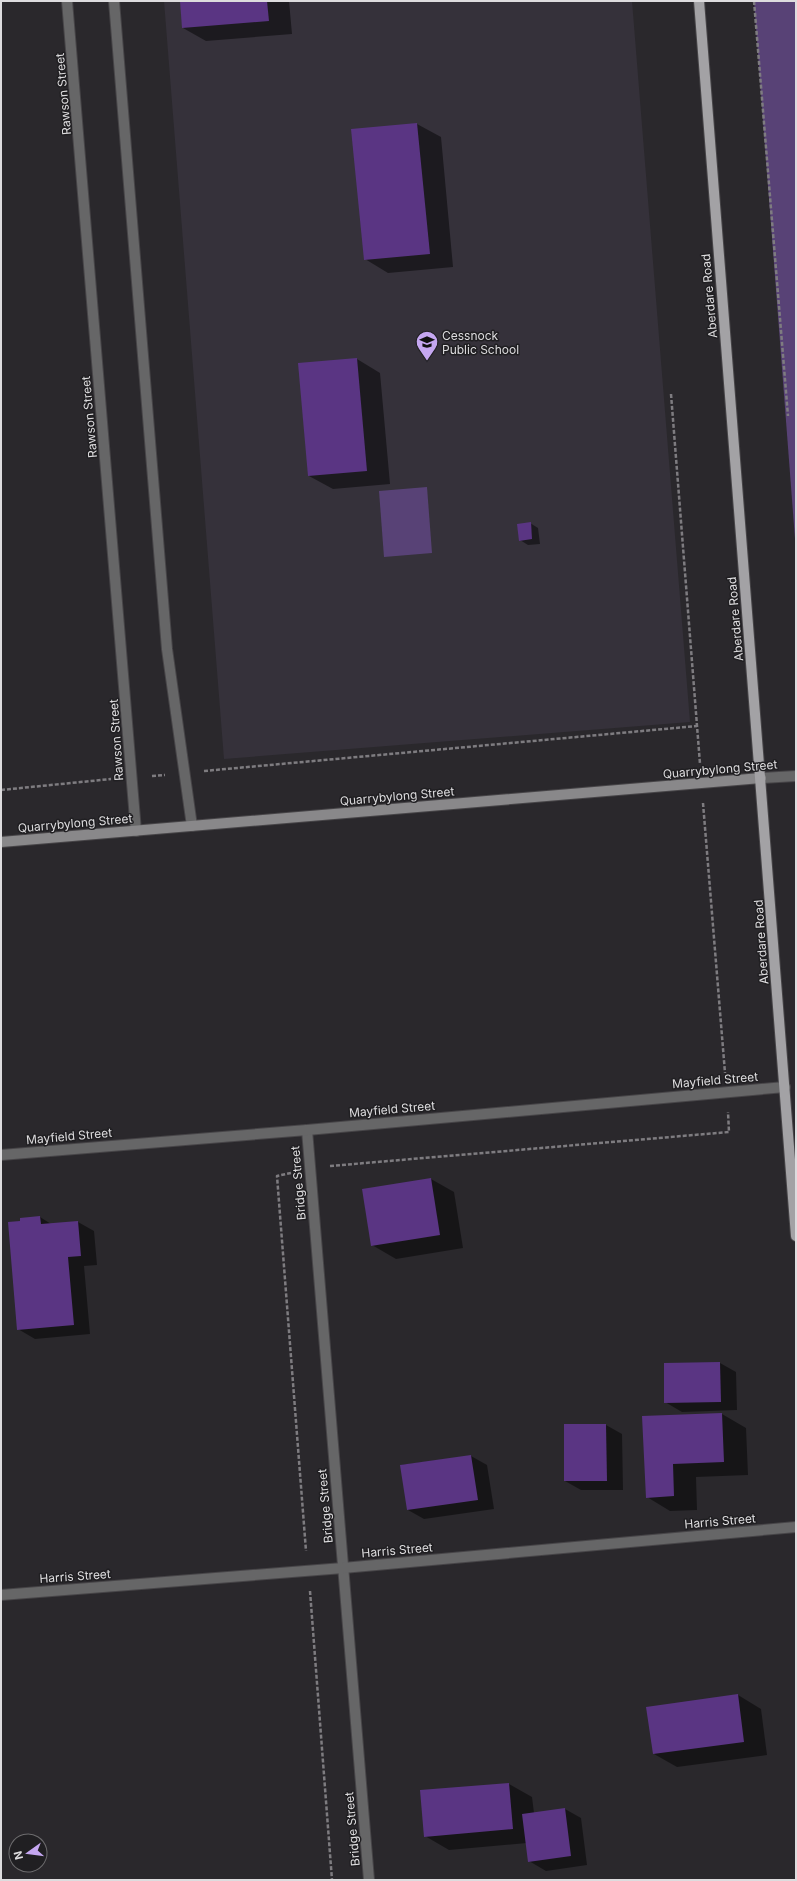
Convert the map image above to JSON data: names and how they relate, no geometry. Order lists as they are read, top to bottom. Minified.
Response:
{"streets":{"main road":["Aberdare Road"],"street":["Rawson Street","Quarrybylong Street","Mayfield Street","Bridge Street","Harris Street"]},"crossings":[["Rawson Street","Quarrybylong Street"],["Aberdare Road","Quarrybylong Street"],["Aberdare Road","Mayfield Street"],["Mayfield Street","Bridge Street"],["Bridge Street","Harris Street"]],"places":{"school or university":["Cessnock Public School"]},"north":"left"}
